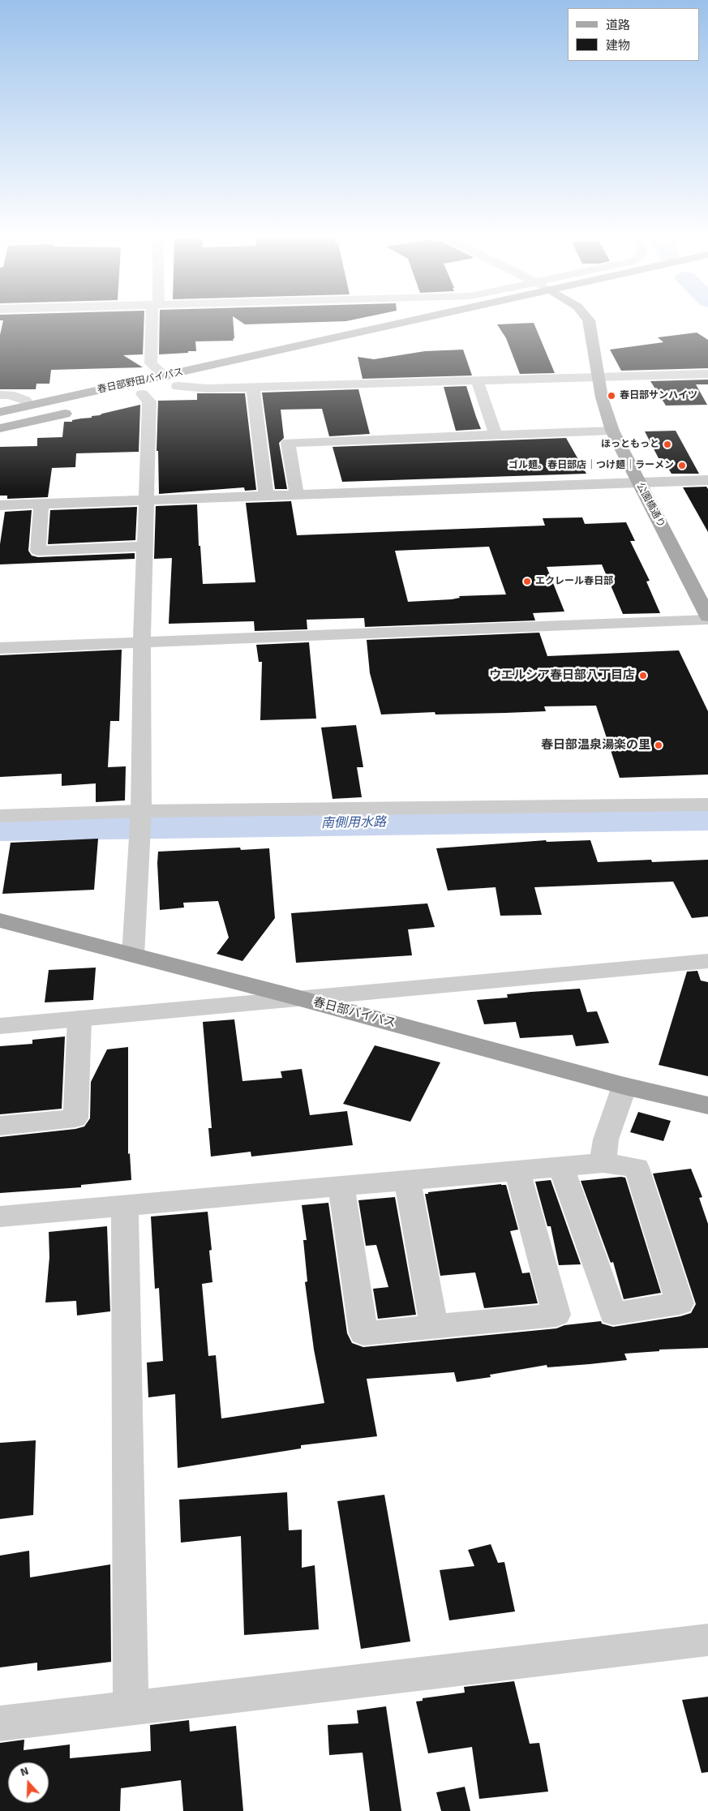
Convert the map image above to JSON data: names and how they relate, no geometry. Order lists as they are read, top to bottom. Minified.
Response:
{"streets":{"highway":["春日部野田バイパス","春日部バイパス"],"main road":["公園橋通り"]},"water":["南側用水路"],"places":["春日部サンハイツ","ほっともっと","ゴル麺。春日部店｜つけ麺｜ラーメン","エクレール春日部","ウエルシア春日部八丁目店","春日部温泉湯楽の里"],"legend":["道路","建物"],"north":"top"}
